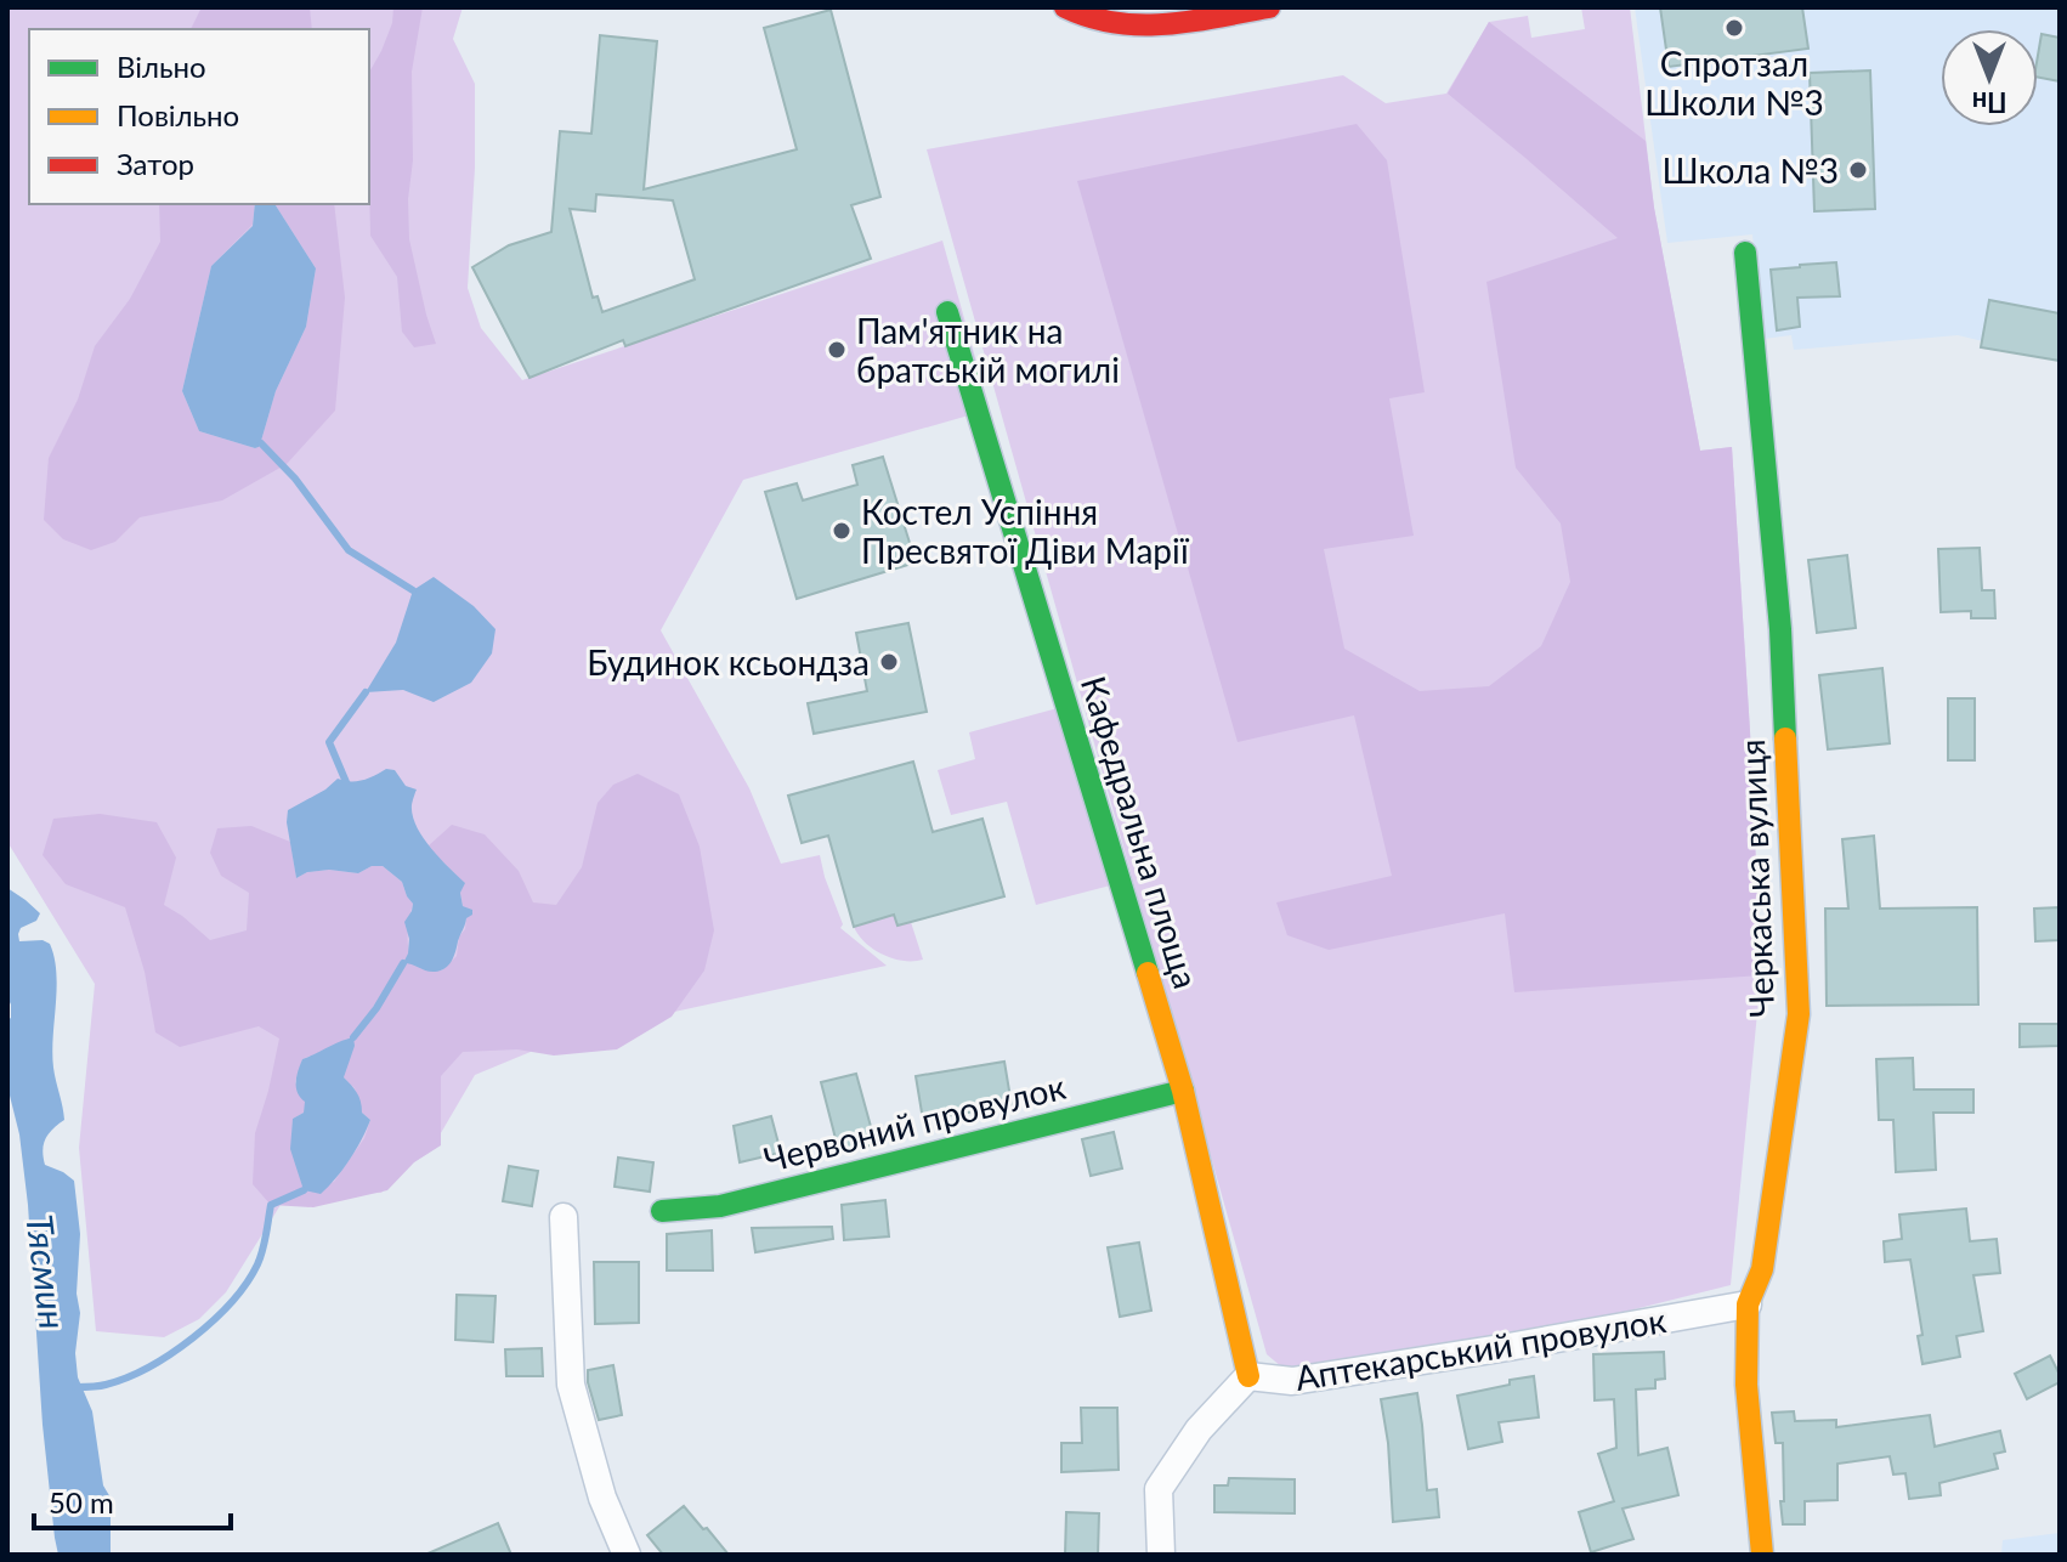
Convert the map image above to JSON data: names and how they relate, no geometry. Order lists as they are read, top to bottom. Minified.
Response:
{"streets":{"street":["Кафедральна площа","Черкаська вулиця","Червоний провулок","Аптекарський провулок"]},"crossings":[["Кафедральна площа","Червоний провулок"],["Кафедральна площа","Аптекарський провулок"],["Черкаська вулиця","Аптекарський провулок"]],"water":["Тясмин"],"places":["Спротзал Школи №3","Школа №3","Пам'ятник на братській могилі","Костел Успіння Пресвятої Діви Марії","Будинок ксьондза"],"legend":["Вільно","Повільно","Затор"],"scale_bar":"50 m","north":"bottom"}
